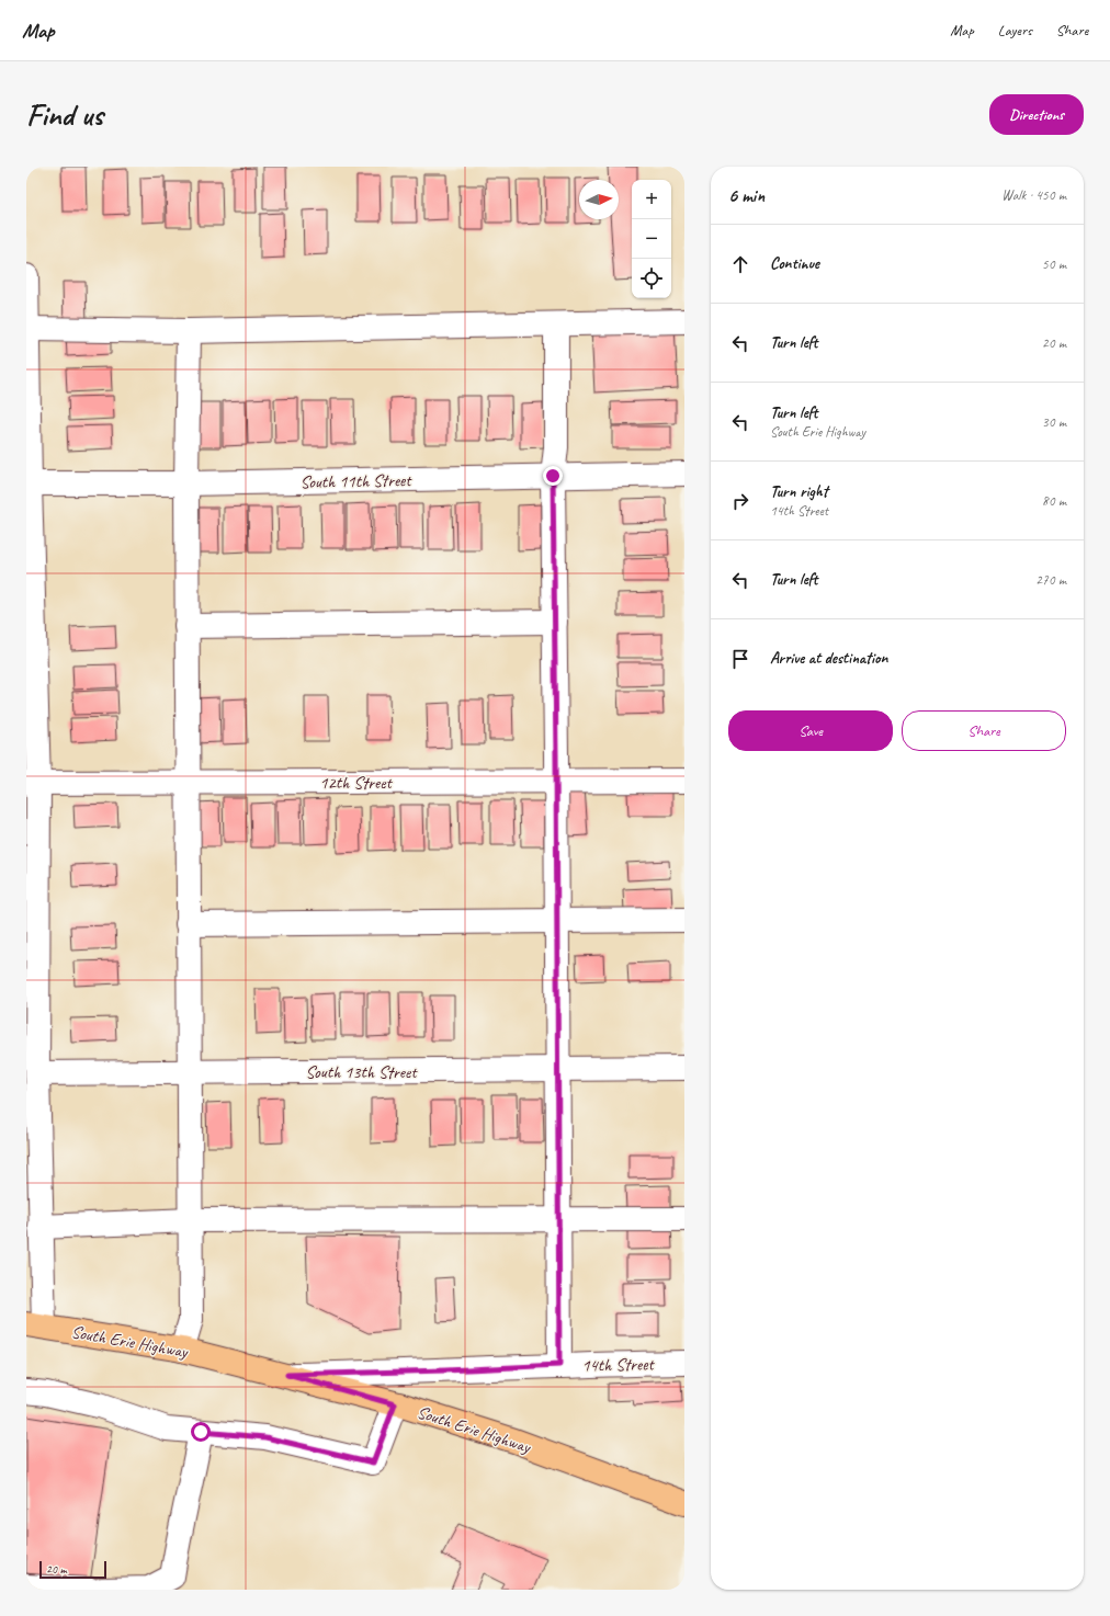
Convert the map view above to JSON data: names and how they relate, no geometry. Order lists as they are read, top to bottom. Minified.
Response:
{"streets":{"main road":["South Erie Highway"],"street":["South 11th Street","12th Street","South 13th Street","14th Street"]},"crossings":[["South Erie Highway","14th Street"]],"scale_bar":"20 m","north":"right","page":{"header":"Map","nav":["Map","Layers","Share"],"buttons":["Directions",["Save","Share"]],"title":"Find us","heading":["6 min","Walk · 450 m"],"map_buttons":["+","−"],"list":[["Continue","50 m"],["Turn left","20 m"],["Turn left","South Erie Highway","30 m"],["Turn right","14th Street","80 m"],["Turn left","270 m"],"Arrive at destination"],"scale":"20 m"}}
